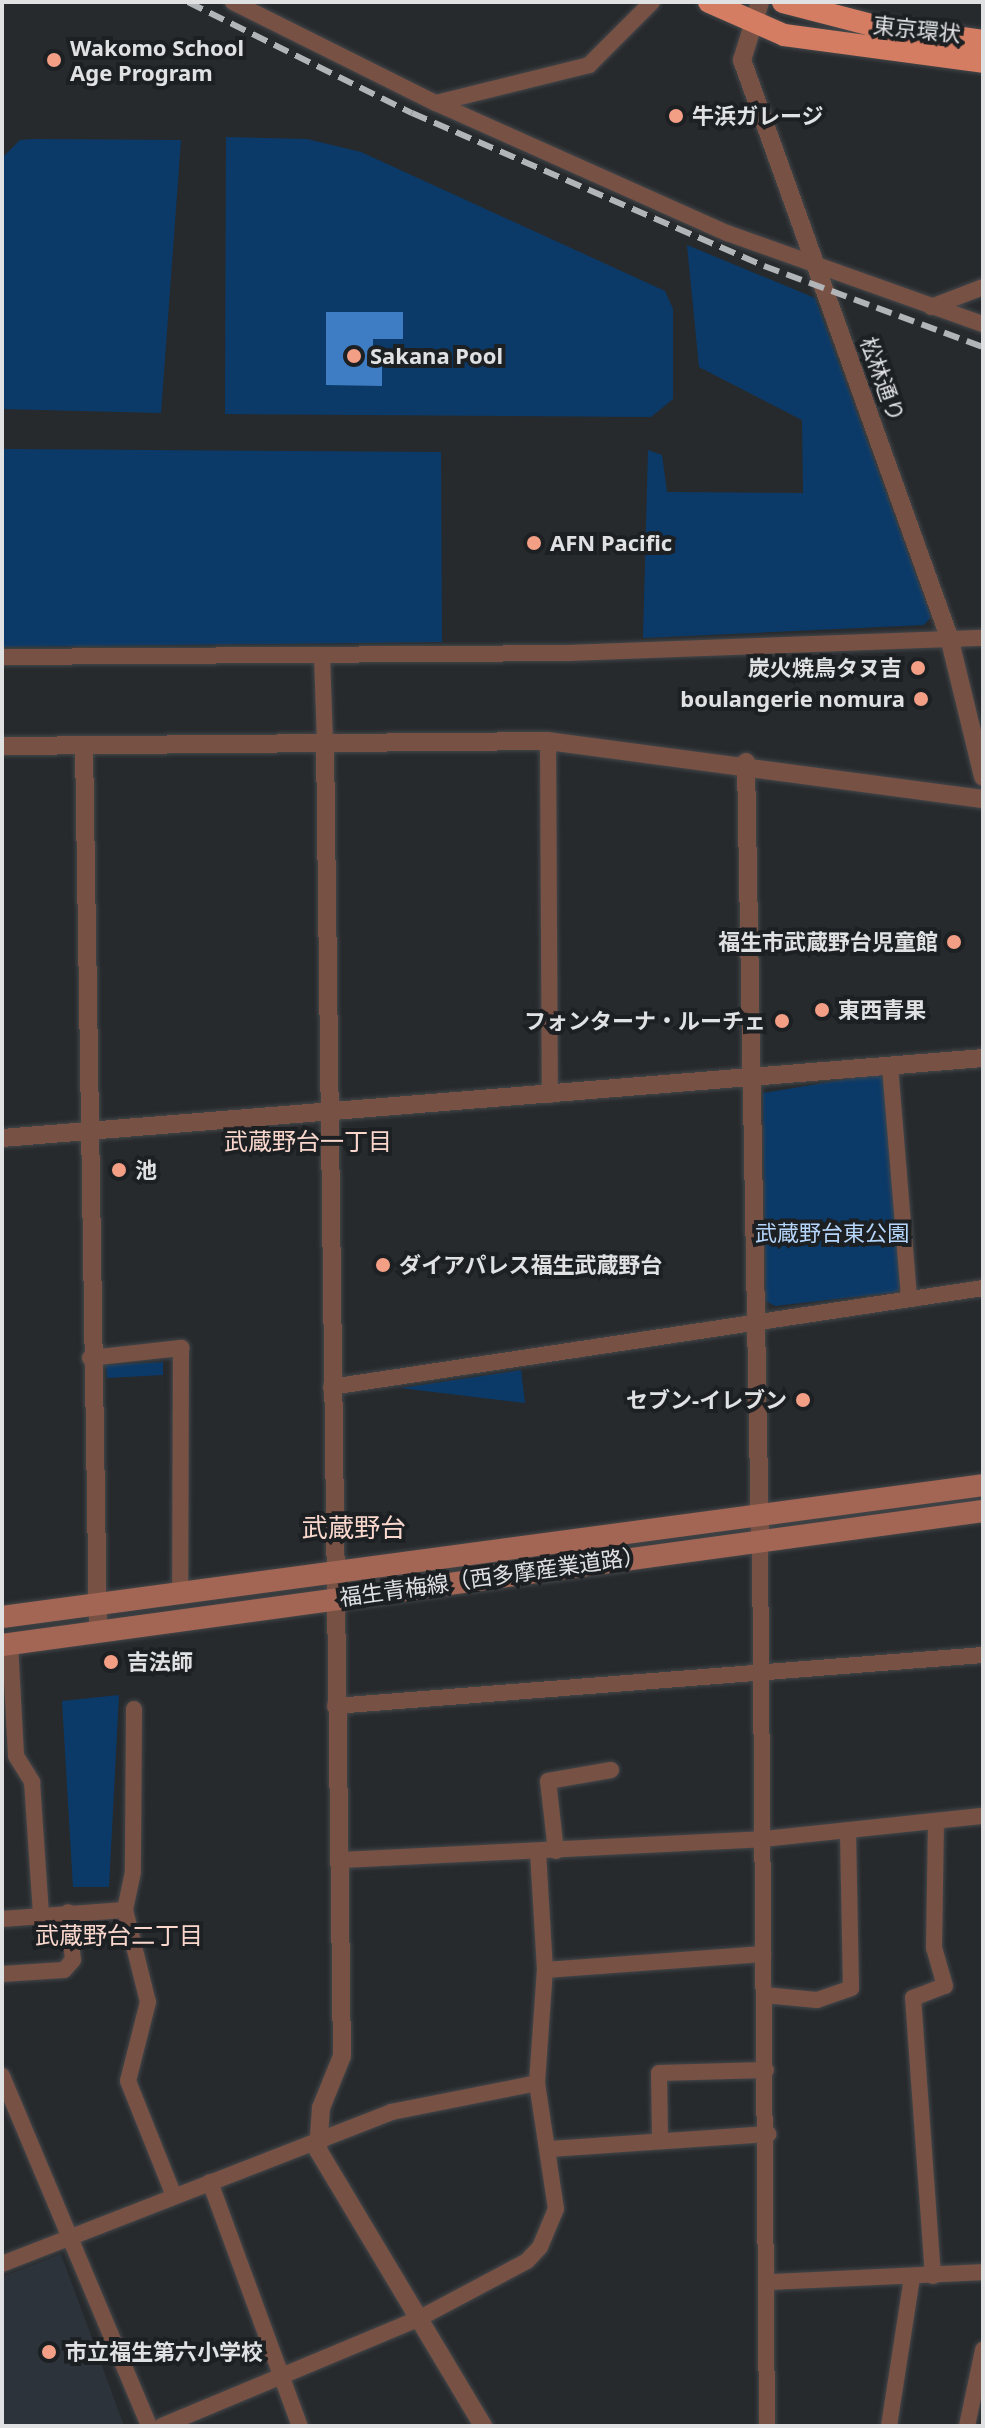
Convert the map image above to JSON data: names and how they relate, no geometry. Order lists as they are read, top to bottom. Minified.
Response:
{"streets":{"highway":["東京環状"],"main road":["福生青梅線（西多摩産業道路）"],"street":["松林通り"]},"crossings":[["東京環状","松林通り"]],"districts":["武蔵野台一丁目","武蔵野台","武蔵野台二丁目"],"parks":["武蔵野台東公園"],"places":["Wakomo School Age Program","牛浜ガレージ","Sakana Pool","AFN Pacific","炭火焼鳥タヌ吉","boulangerie nomura","福生市武蔵野台児童館","東西青果","フォンターナ・ルーチェ","池","ダイアパレス福生武蔵野台","セブン-イレブン","吉法師","市立福生第六小学校"]}
